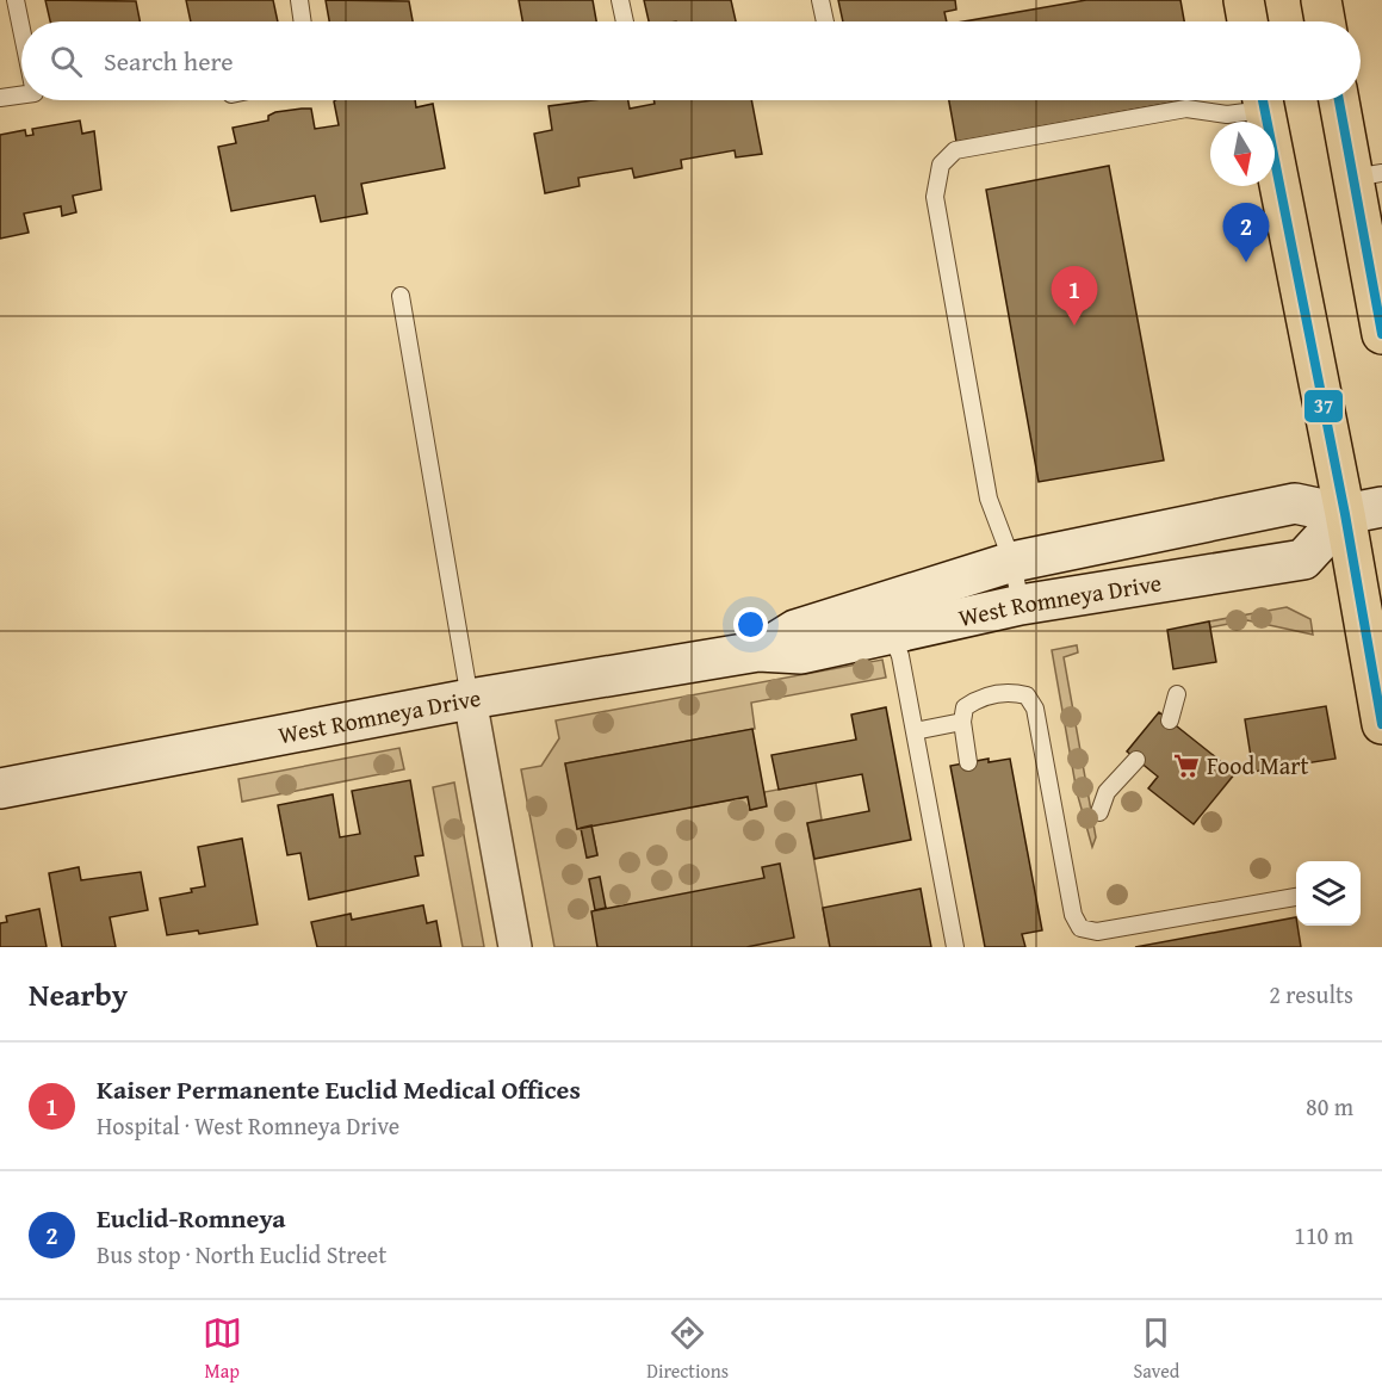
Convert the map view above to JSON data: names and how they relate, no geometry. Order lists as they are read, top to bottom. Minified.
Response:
{"streets":{"street":["West Romneya Drive"]},"places":{"supermarket":["Food Mart"]},"lines":["transit line 37"],"north":"bottom","page":{"search":"Search here","pins":["2","1"],"heading":["Nearby","2 results"],"list":[{"mark":"1","name":"Kaiser Permanente Euclid Medical Offices","note":"Hospital · West Romneya Drive","value":"80 m"},{"mark":"2","name":"Euclid-Romneya","note":"Bus stop · North Euclid Street","value":"110 m"}],"nav":["Map","Directions","Saved"]}}
